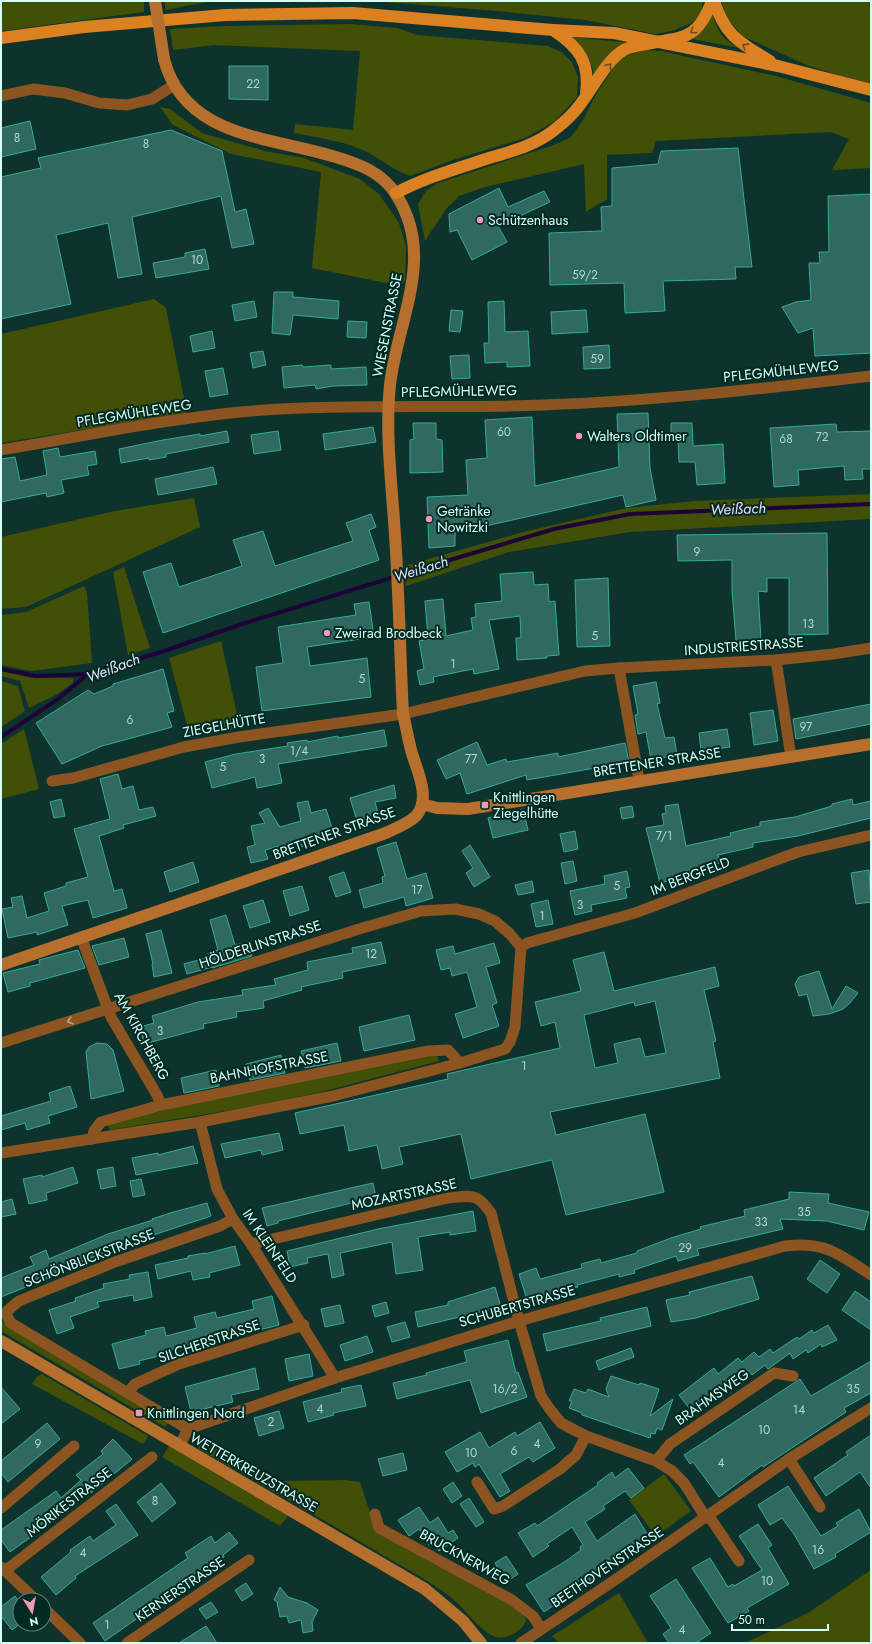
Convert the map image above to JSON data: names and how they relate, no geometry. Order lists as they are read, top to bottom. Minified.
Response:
{"streets":{"street":["WIESENSTRASSE","PFLEGMÜHLEWEG","INDUSTRIESTRASSE","ZIEGELHÜTTE","BRETTENER STRASSE","IM BERGFELD","HÖLDERLINSTRASSE","AM KIRCHBERG","BAHNHOFSTRASSE","MOZARTSTRASSE","IM KLEINFELD","SCHÖNBLICKSTRASSE","SCHUBERTSTRASSE","SILCHERSTRASSE","BRAHMSWEG","WETTERKREUZSTRASSE","MÖRIKESTRASSE","BRUCKNERWEG","BEETHOVENSTRASSE","KERNERSTRASSE"]},"crossings":[["WIESENSTRASSE","PFLEGMÜHLEWEG"],["WIESENSTRASSE","INDUSTRIESTRASSE"],["WIESENSTRASSE","ZIEGELHÜTTE"],["WIESENSTRASSE","BRETTENER STRASSE"],["INDUSTRIESTRASSE","ZIEGELHÜTTE"],["BRETTENER STRASSE","AM KIRCHBERG"],["IM BERGFELD","HÖLDERLINSTRASSE"],["HÖLDERLINSTRASSE","AM KIRCHBERG"],["AM KIRCHBERG","BAHNHOFSTRASSE"],["MOZARTSTRASSE","IM KLEINFELD"],["MOZARTSTRASSE","SCHUBERTSTRASSE"],["MOZARTSTRASSE","BRAHMSWEG"],["MOZARTSTRASSE","BEETHOVENSTRASSE"],["IM KLEINFELD","SCHÖNBLICKSTRASSE"],["IM KLEINFELD","SCHUBERTSTRASSE"],["IM KLEINFELD","SILCHERSTRASSE"],["SCHÖNBLICKSTRASSE","SCHUBERTSTRASSE"],["SCHÖNBLICKSTRASSE","SILCHERSTRASSE"],["BRUCKNERWEG","BEETHOVENSTRASSE"]],"water":["Weißach"],"places":{"other":["Schützenhaus","Walters Oldtimer","Getränke Nowitzki","Zweirad Brodbeck"],"transit":["Knittlingen Ziegelhütte","Knittlingen Nord"]},"house_numbers":["22","8","8","10","59/2","59","60","72","68","9","13","5","1","5","6","97","1/4","3","77","5","7/1","5","17","3","1","12","3","1","35","33","29","16/2","35","4","14","2","10","9","4","6","10","4","8","16","4","10","1","4"],"scale_bar":"50 m","north":"bottom"}
